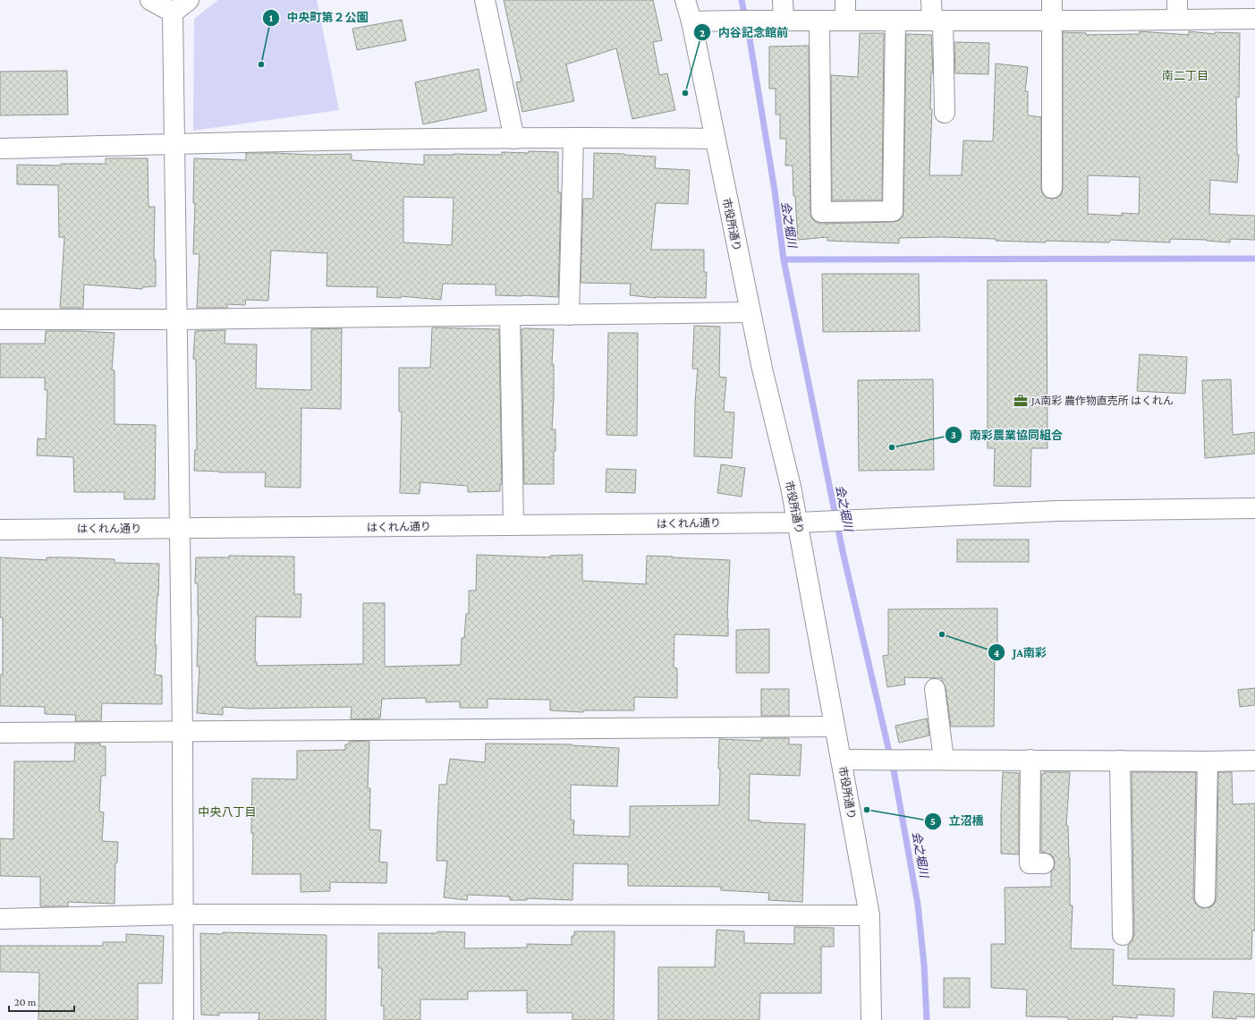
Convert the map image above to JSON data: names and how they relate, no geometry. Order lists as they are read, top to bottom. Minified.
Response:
{"streets":{"street":["市役所通り","はくれん通り"]},"crossings":[["市役所通り","はくれん通り"]],"districts":["南二丁目","中央八丁目"],"water":["会之堀川"],"places":{"other":["中央町第２公園","内谷記念館前","南彩農業協同組合","JA南彩","立沼橋"],"office":["JA南彩 農作物直売所 はくれん"]},"scale_bar":"20 m"}
